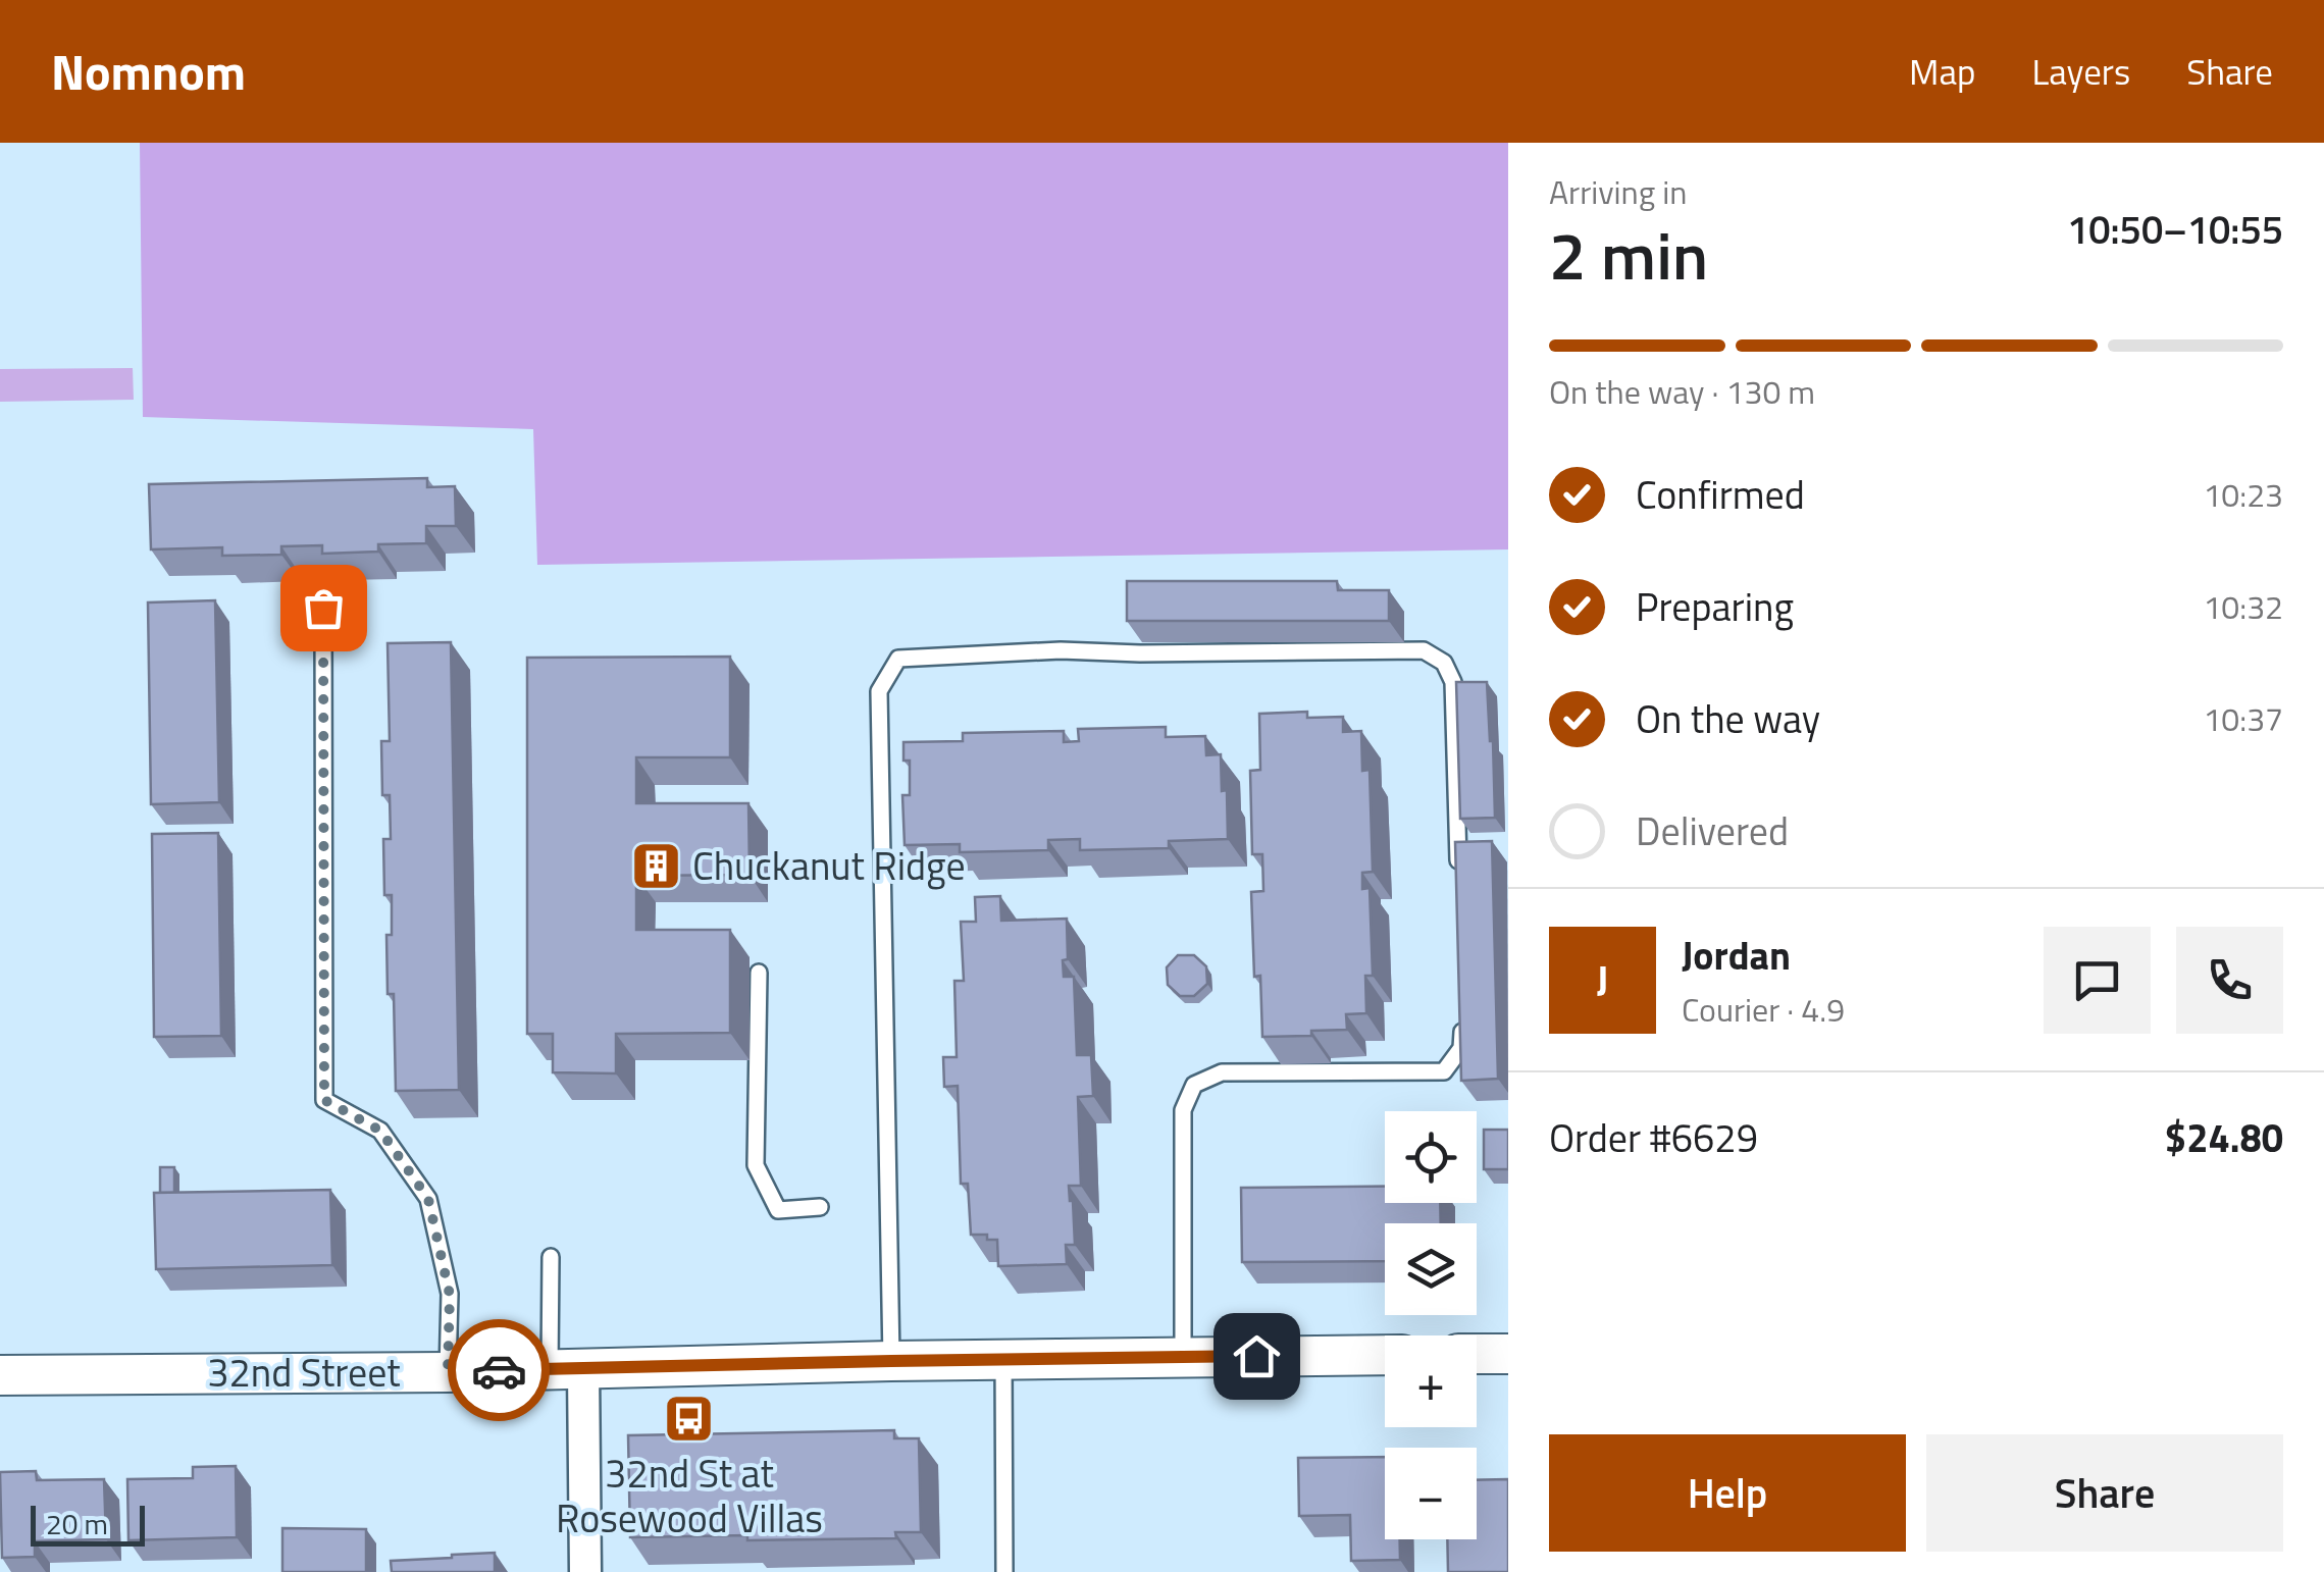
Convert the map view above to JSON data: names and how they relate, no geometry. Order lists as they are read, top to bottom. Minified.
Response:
{"streets":{"street":["32nd Street"]},"places":{"building":["Chuckanut Ridge"],"bus stop":["32nd St at Rosewood Villas"]},"scale_bar":"20 m","page":{"header":"Nomnom","nav":["Map","Layers","Share"],"heading":["2 min","Arriving in","10:50–10:55"],"panel":["Jordan","Courier · 4.9","Order #6629","$24.80"],"bar":"On the way · 130 m","list":[["Confirmed","10:23"],["Preparing","10:32"],["On the way","10:37"],"Delivered"],"round":"J","map_buttons":["+","−"],"buttons":["Help","Share"],"scale":"20 m"}}
